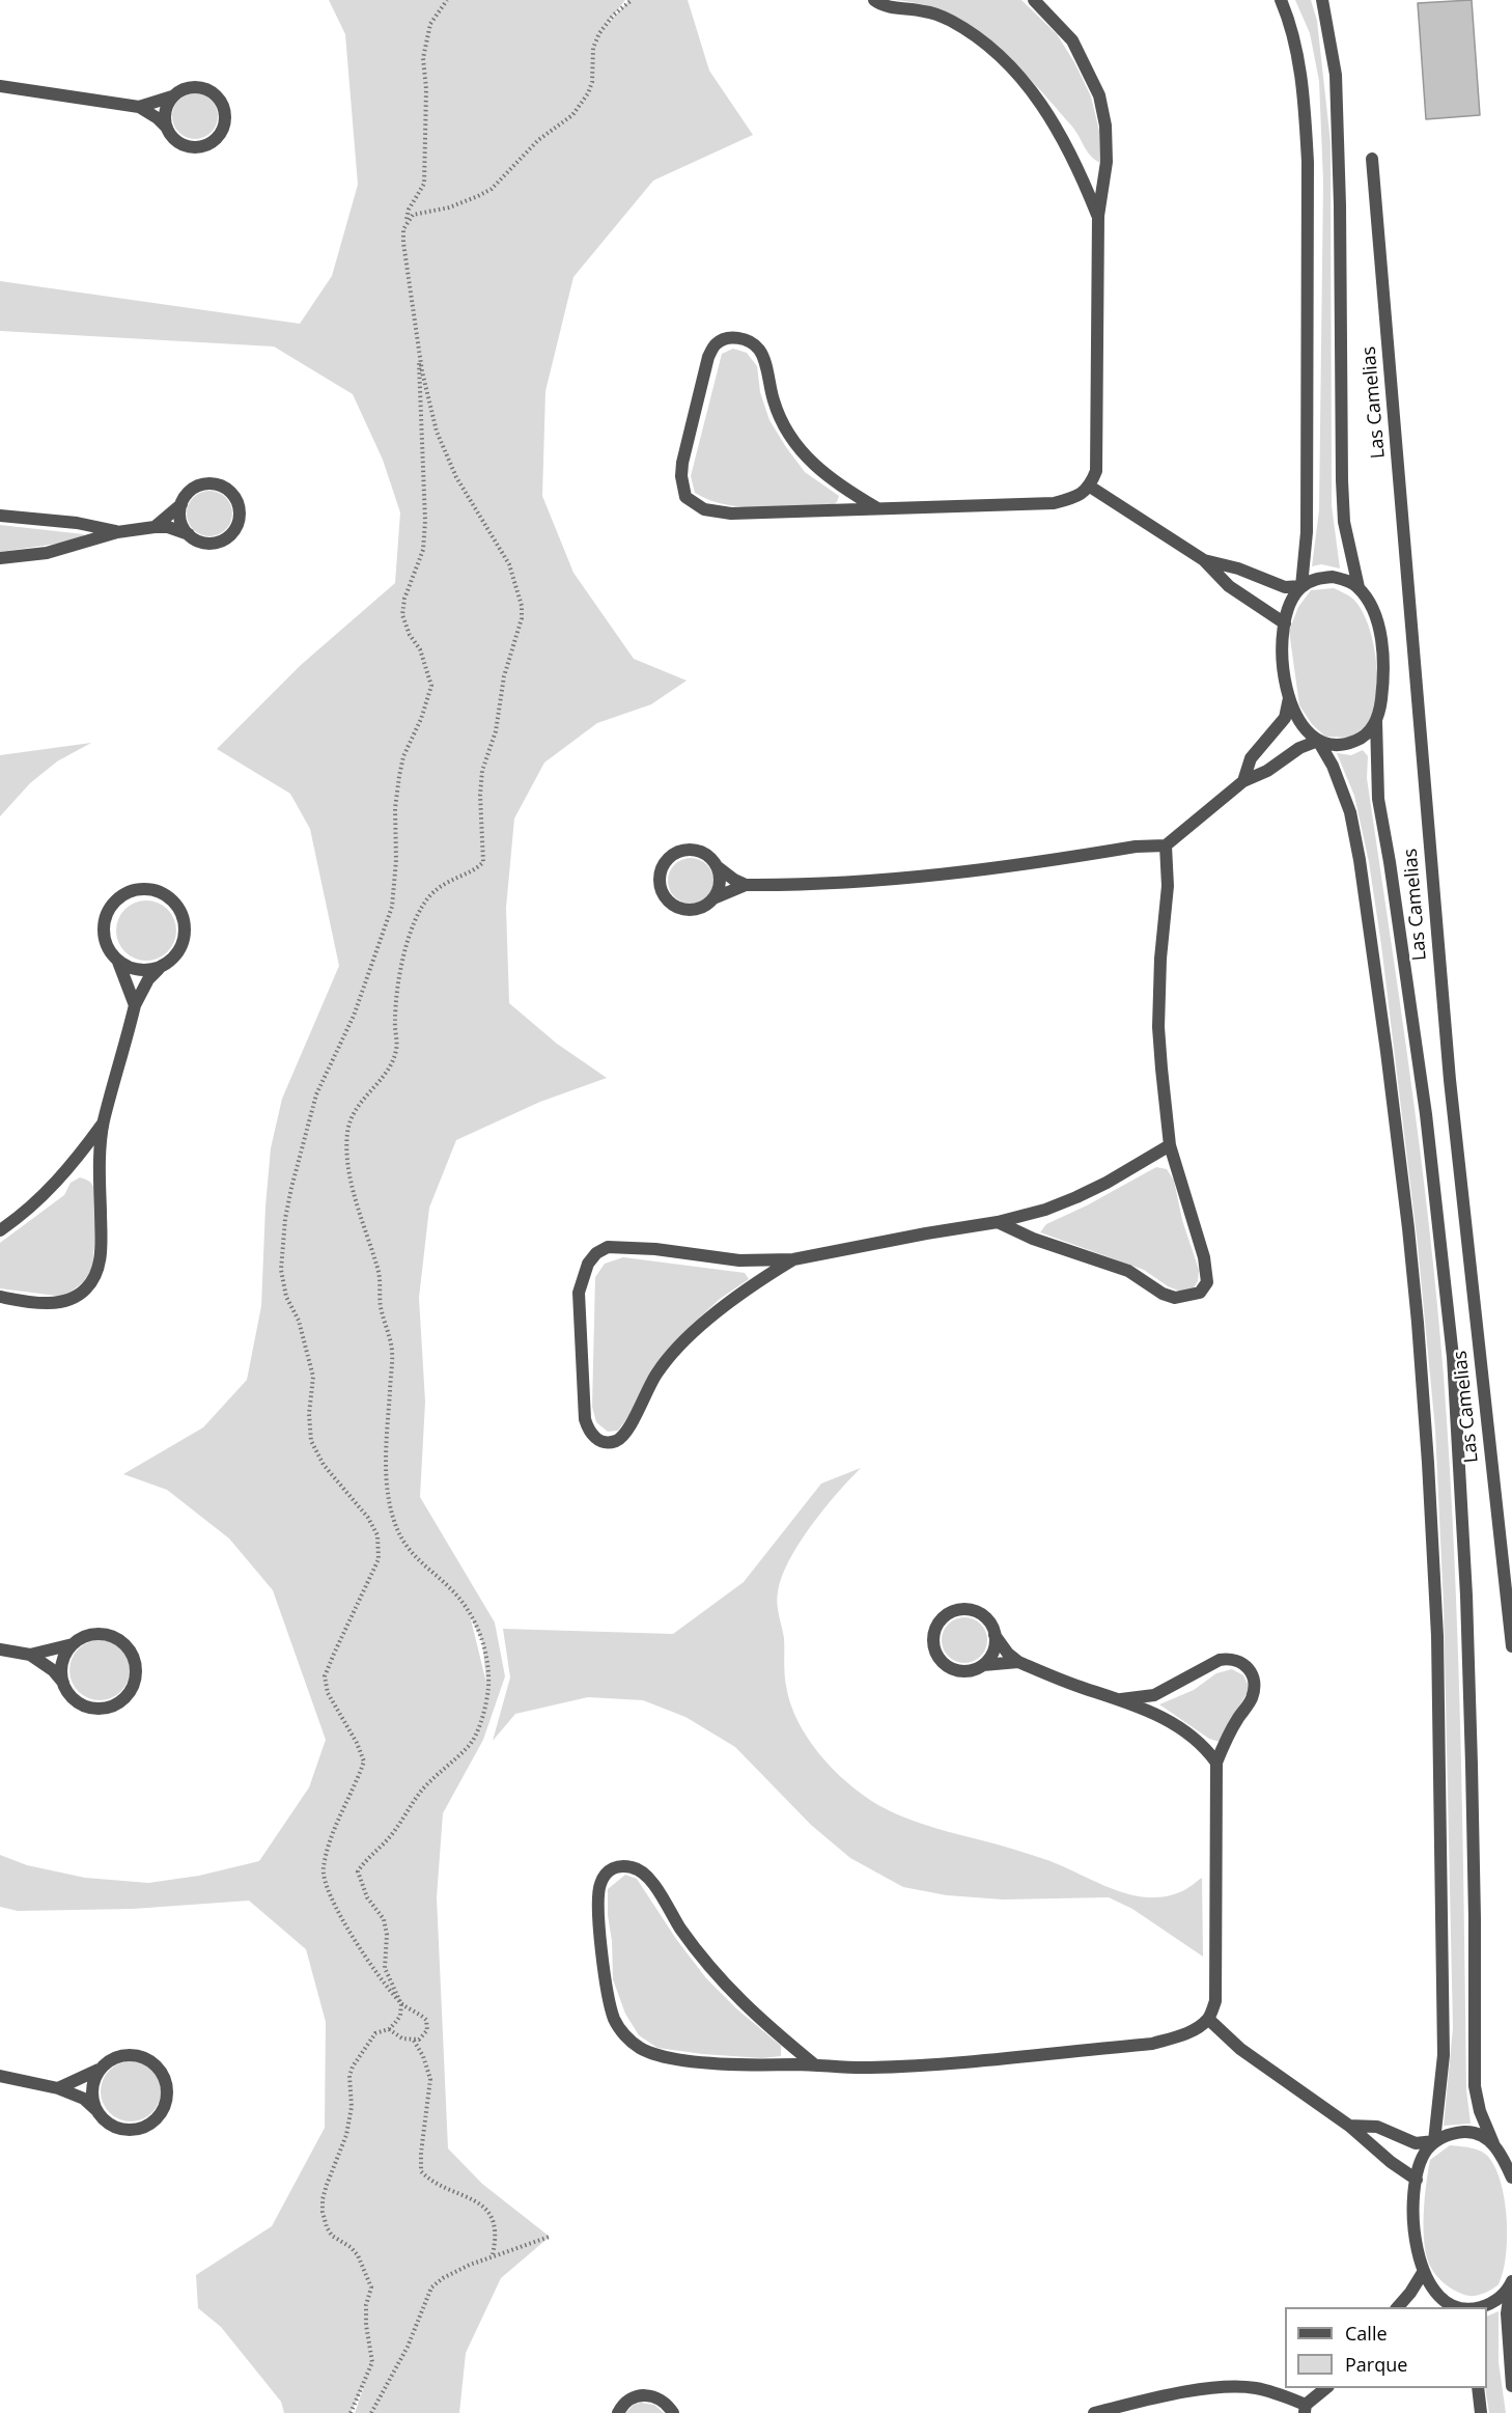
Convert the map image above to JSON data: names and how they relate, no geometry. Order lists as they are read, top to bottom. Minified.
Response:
{"streets":{"street":["Las Camelias"]},"legend":["Calle","Parque"]}
